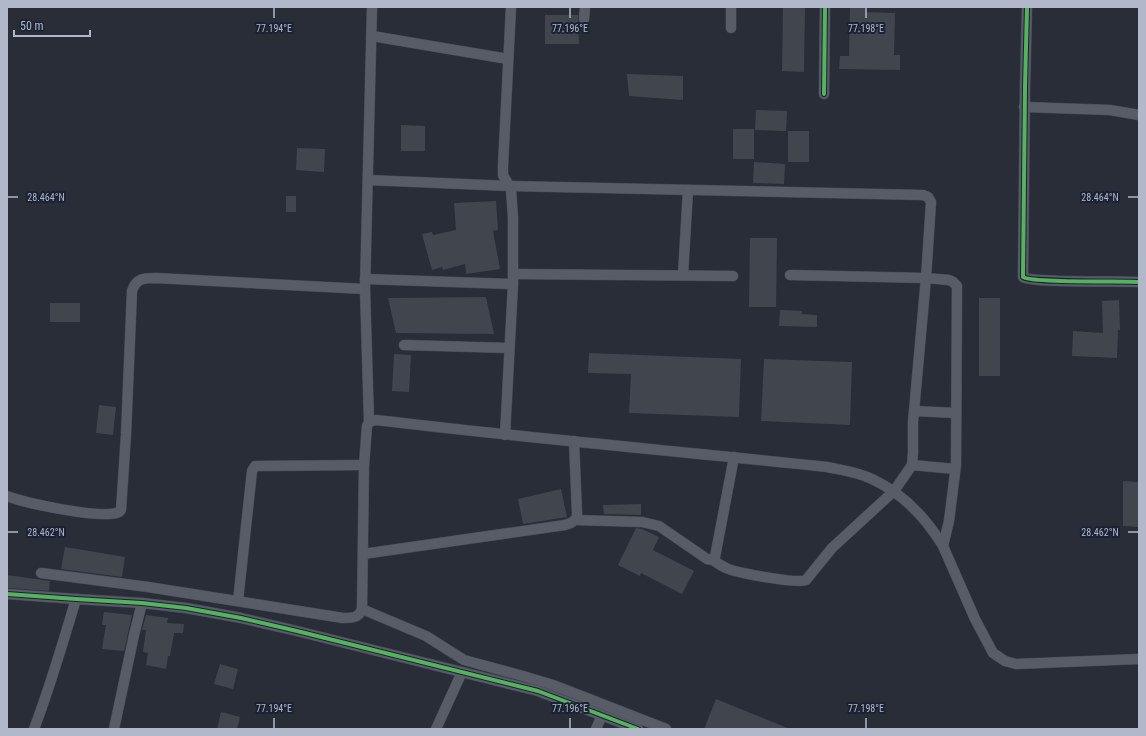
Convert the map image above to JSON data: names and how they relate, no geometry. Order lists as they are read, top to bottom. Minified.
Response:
{"scale_bar":"50 m","coordinates":["77.194°E","77.196°E","77.198°E","28.464°N","28.462°N"]}
